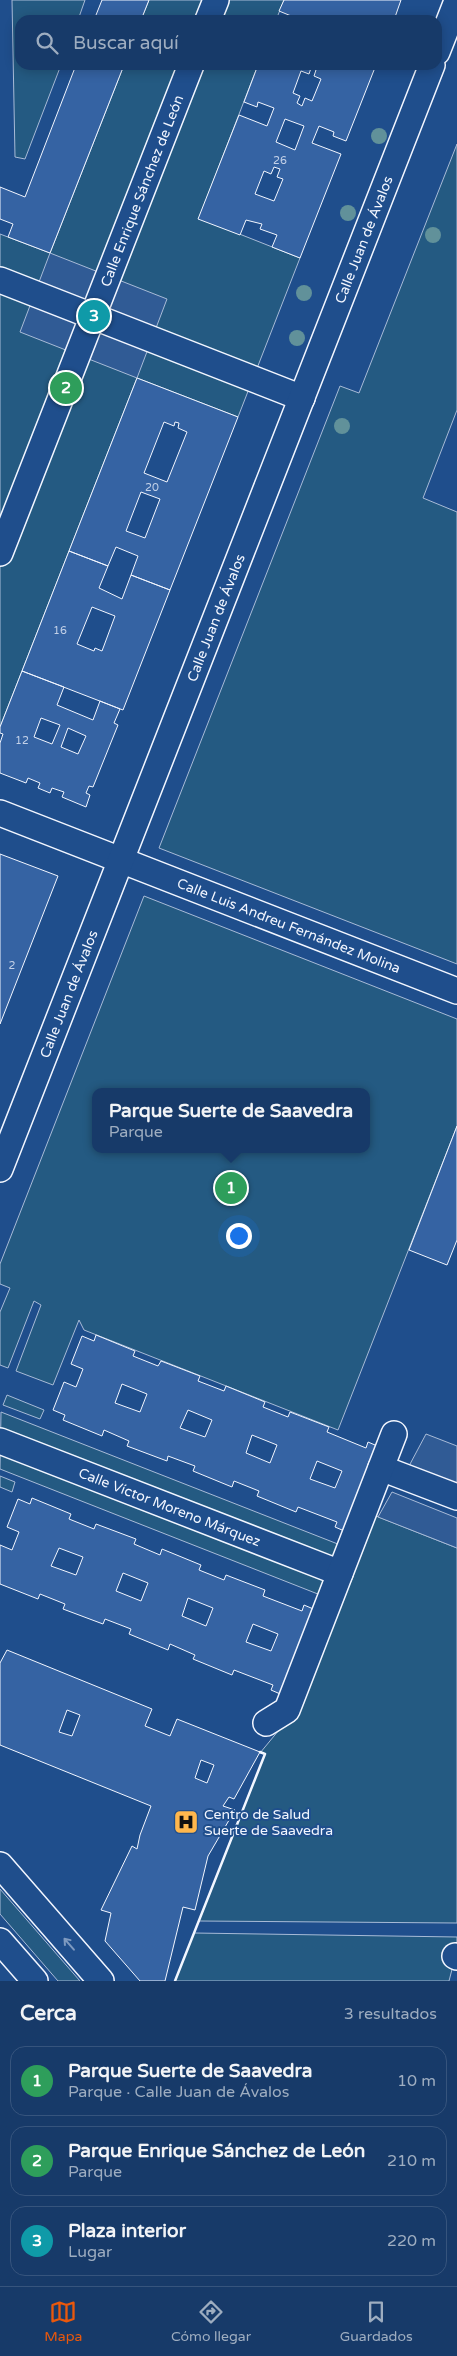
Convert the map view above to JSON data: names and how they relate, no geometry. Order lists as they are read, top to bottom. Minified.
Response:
{"streets":{"street":["Calle Enrique Sánchez de León","Calle Juan de Ávalos","Calle Luis Andreu Fernández Molina","Calle Víctor Moreno Márquez"]},"crossings":[["Calle Juan de Ávalos","Calle Luis Andreu Fernández Molina"]],"places":{"hospital":["Centro de Salud Suerte de Saavedra"]},"house_numbers":["26","20","16","12","2"],"page":{"search":"Buscar aquí","pins":["3","2","1"],"popup":["Parque Suerte de Saavedra","Parque"],"heading":["Cerca","3 resultados"],"list":[{"mark":"1","name":"Parque Suerte de Saavedra","note":"Parque · Calle Juan de Ávalos","value":"10 m"},{"mark":"2","name":"Parque Enrique Sánchez de León","note":"Parque","value":"210 m"},{"mark":"3","name":"Plaza interior","note":"Lugar","value":"220 m"}],"nav":["Mapa","Cómo llegar","Guardados"]}}
